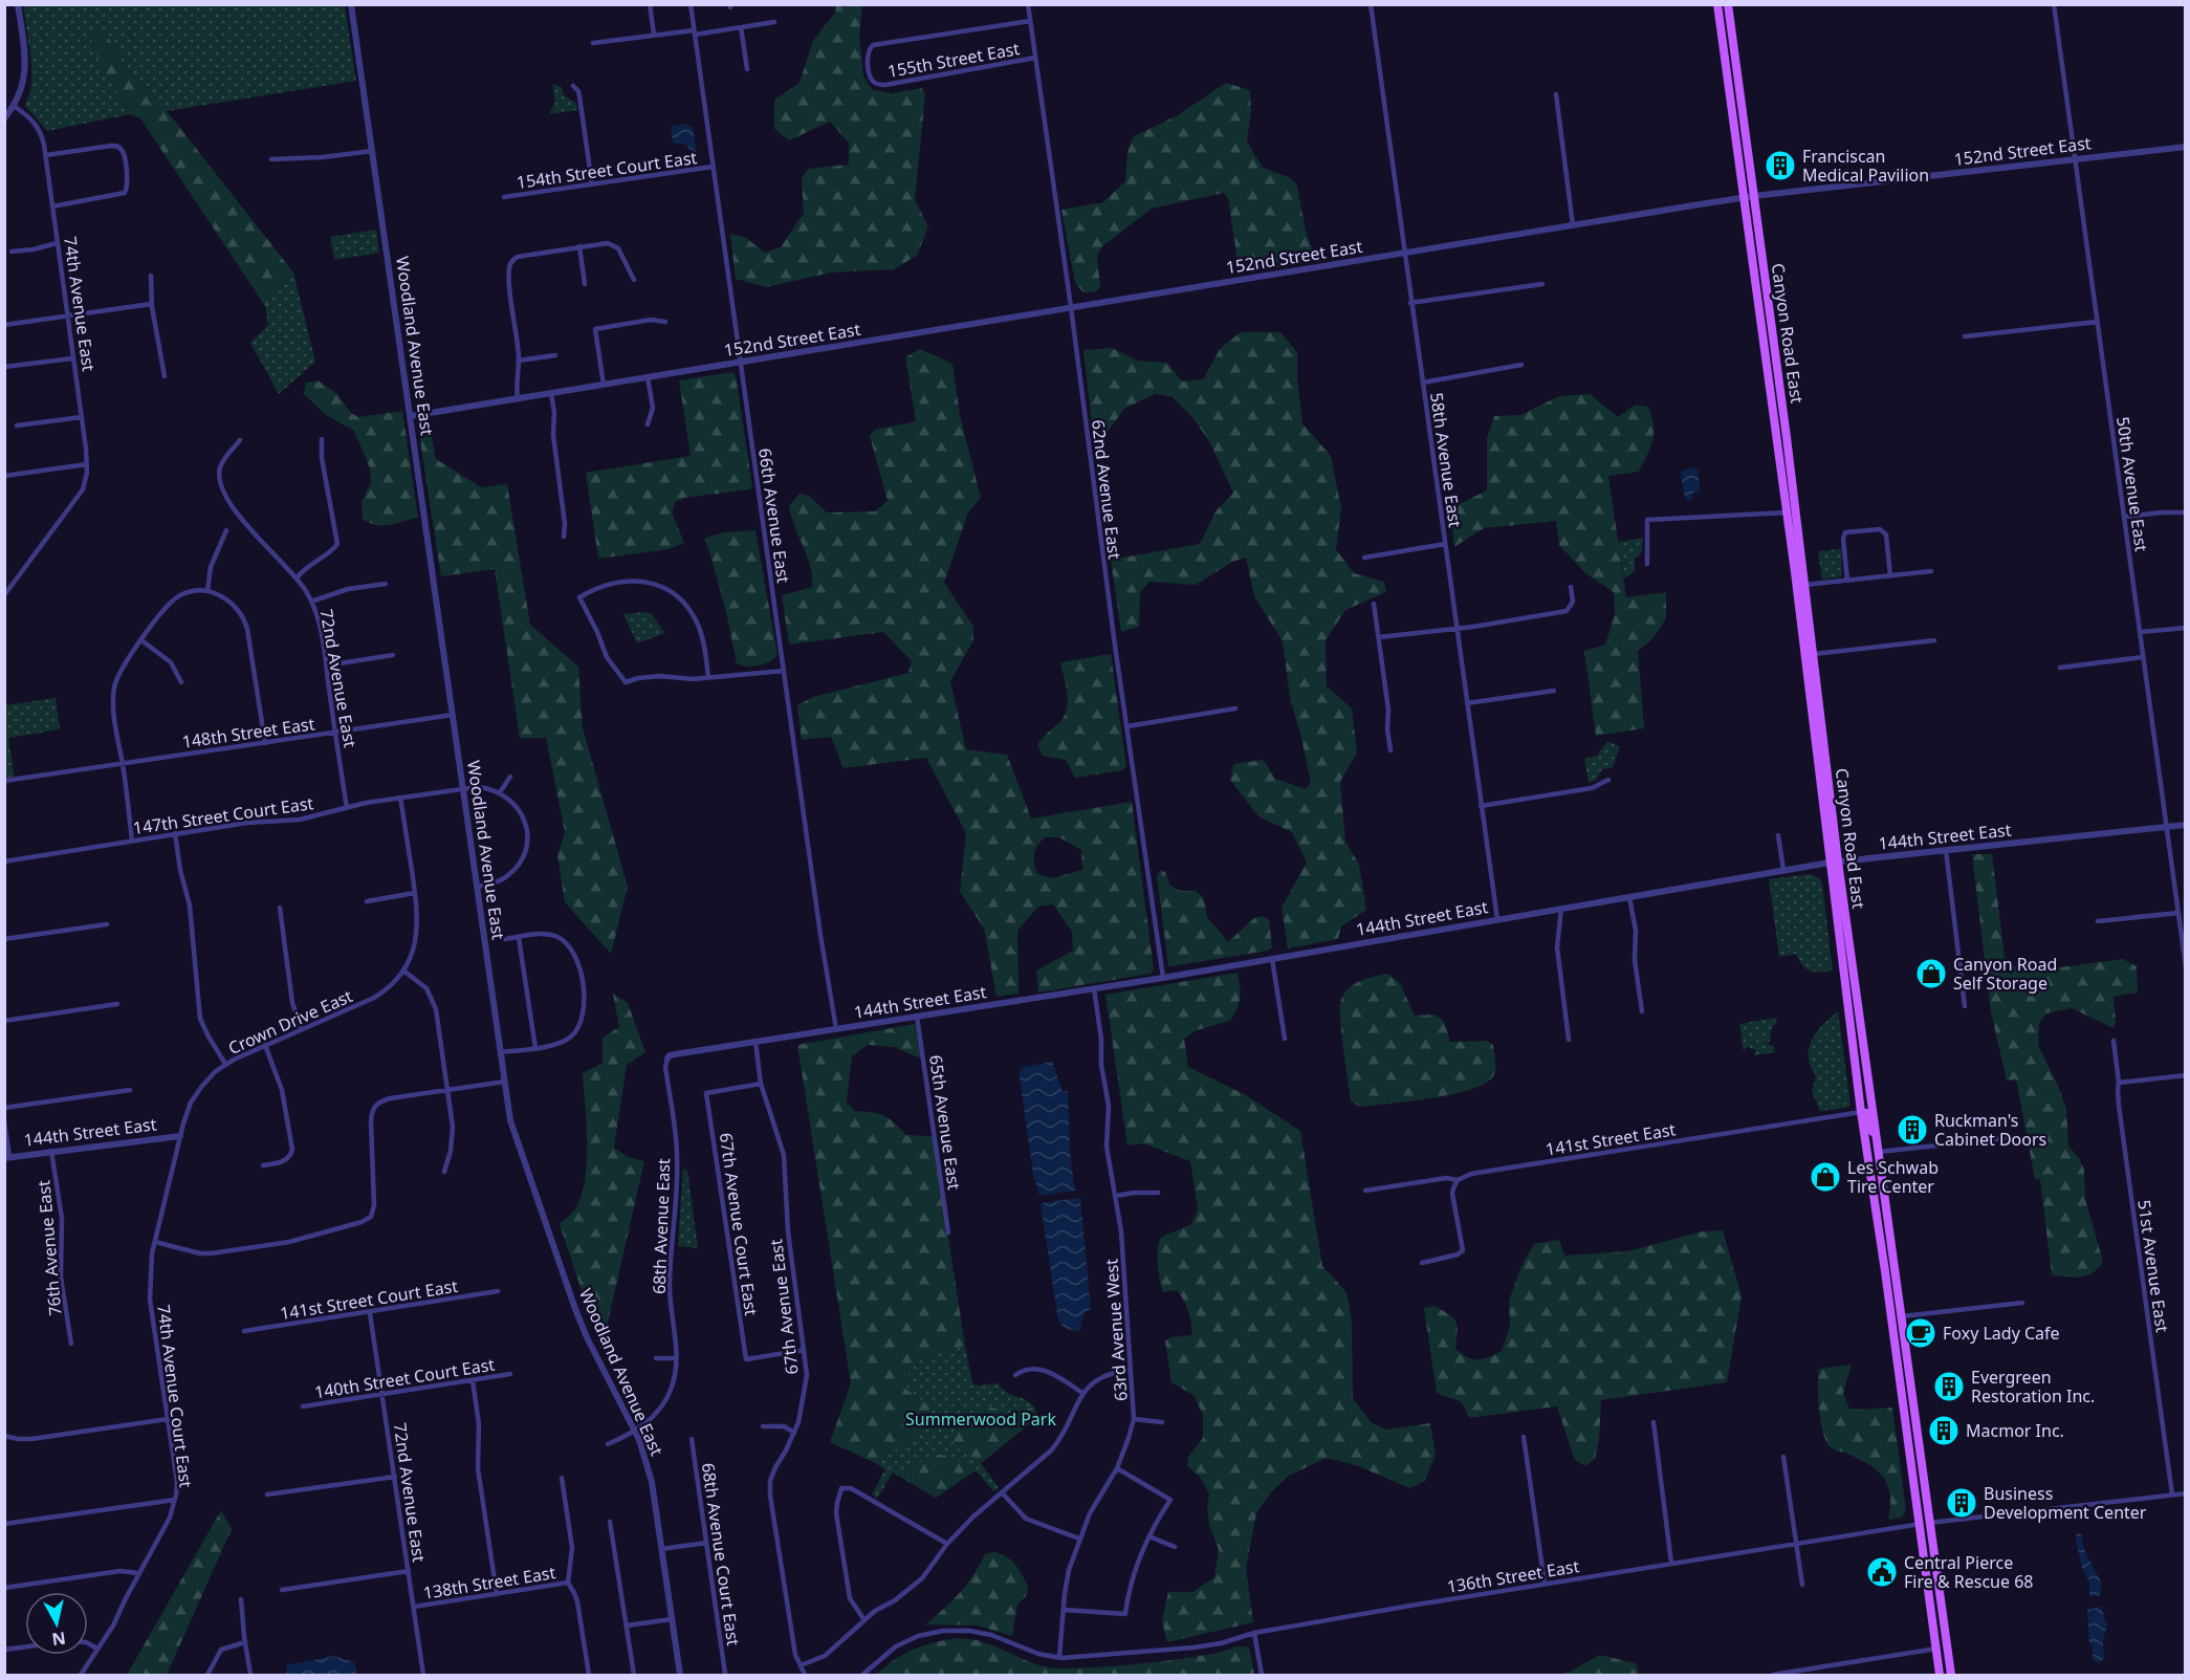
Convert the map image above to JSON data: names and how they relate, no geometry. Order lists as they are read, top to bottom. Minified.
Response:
{"streets":{"main road":["Canyon Road East"],"street":["155th Street East","152nd Street East","154th Street Court East","74th Avenue East","Woodland Avenue East","58th Avenue East","50th Avenue East","62nd Avenue East","66th Avenue East","72nd Avenue East","148th Street East","147th Street Court East","144th Street East","Crown Drive East","65th Avenue East","141st Street East","67th Avenue Court East","68th Avenue East","76th Avenue East","51st Avenue East","141st Street Court East","67th Avenue East","63rd Avenue West","140th Street Court East","74th Avenue Court East","68th Avenue Court East","136th Street East","138th Street East"]},"crossings":[["155th Street East","62nd Avenue East"],["152nd Street East","Canyon Road East"],["152nd Street East","Woodland Avenue East"],["152nd Street East","58th Avenue East"],["152nd Street East","50th Avenue East"],["152nd Street East","62nd Avenue East"],["152nd Street East","66th Avenue East"],["154th Street Court East","66th Avenue East"],["Canyon Road East","144th Street East"],["Canyon Road East","141st Street East"],["Canyon Road East","136th Street East"],["Woodland Avenue East","148th Street East"],["Woodland Avenue East","147th Street Court East"],["Woodland Avenue East","68th Avenue East"],["58th Avenue East","144th Street East"],["50th Avenue East","144th Street East"],["62nd Avenue East","144th Street East"],["66th Avenue East","144th Street East"],["72nd Avenue East","148th Street East"],["72nd Avenue East","147th Street Court East"],["72nd Avenue East","141st Street Court East"],["72nd Avenue East","140th Street Court East"],["72nd Avenue East","138th Street East"],["144th Street East","Crown Drive East"],["144th Street East","65th Avenue East"],["144th Street East","68th Avenue East"],["144th Street East","76th Avenue East"],["144th Street East","67th Avenue East"],["144th Street East","63rd Avenue West"],["144th Street East","74th Avenue Court East"],["Crown Drive East","74th Avenue Court East"],["67th Avenue Court East","67th Avenue East"],["51st Avenue East","136th Street East"],["63rd Avenue West","136th Street East"]],"parks":["Summerwood Park"],"places":{"building":["Franciscan Medical Pavilion","Ruckman's Cabinet Doors","Evergreen Restoration Inc.","Macmor Inc.","Business Development Center"],"shop":["Canyon Road Self Storage","Les Schwab Tire Center"],"cafe":["Foxy Lady Cafe"],"public building":["Central Pierce Fire & Rescue 68"]},"north":"bottom"}
